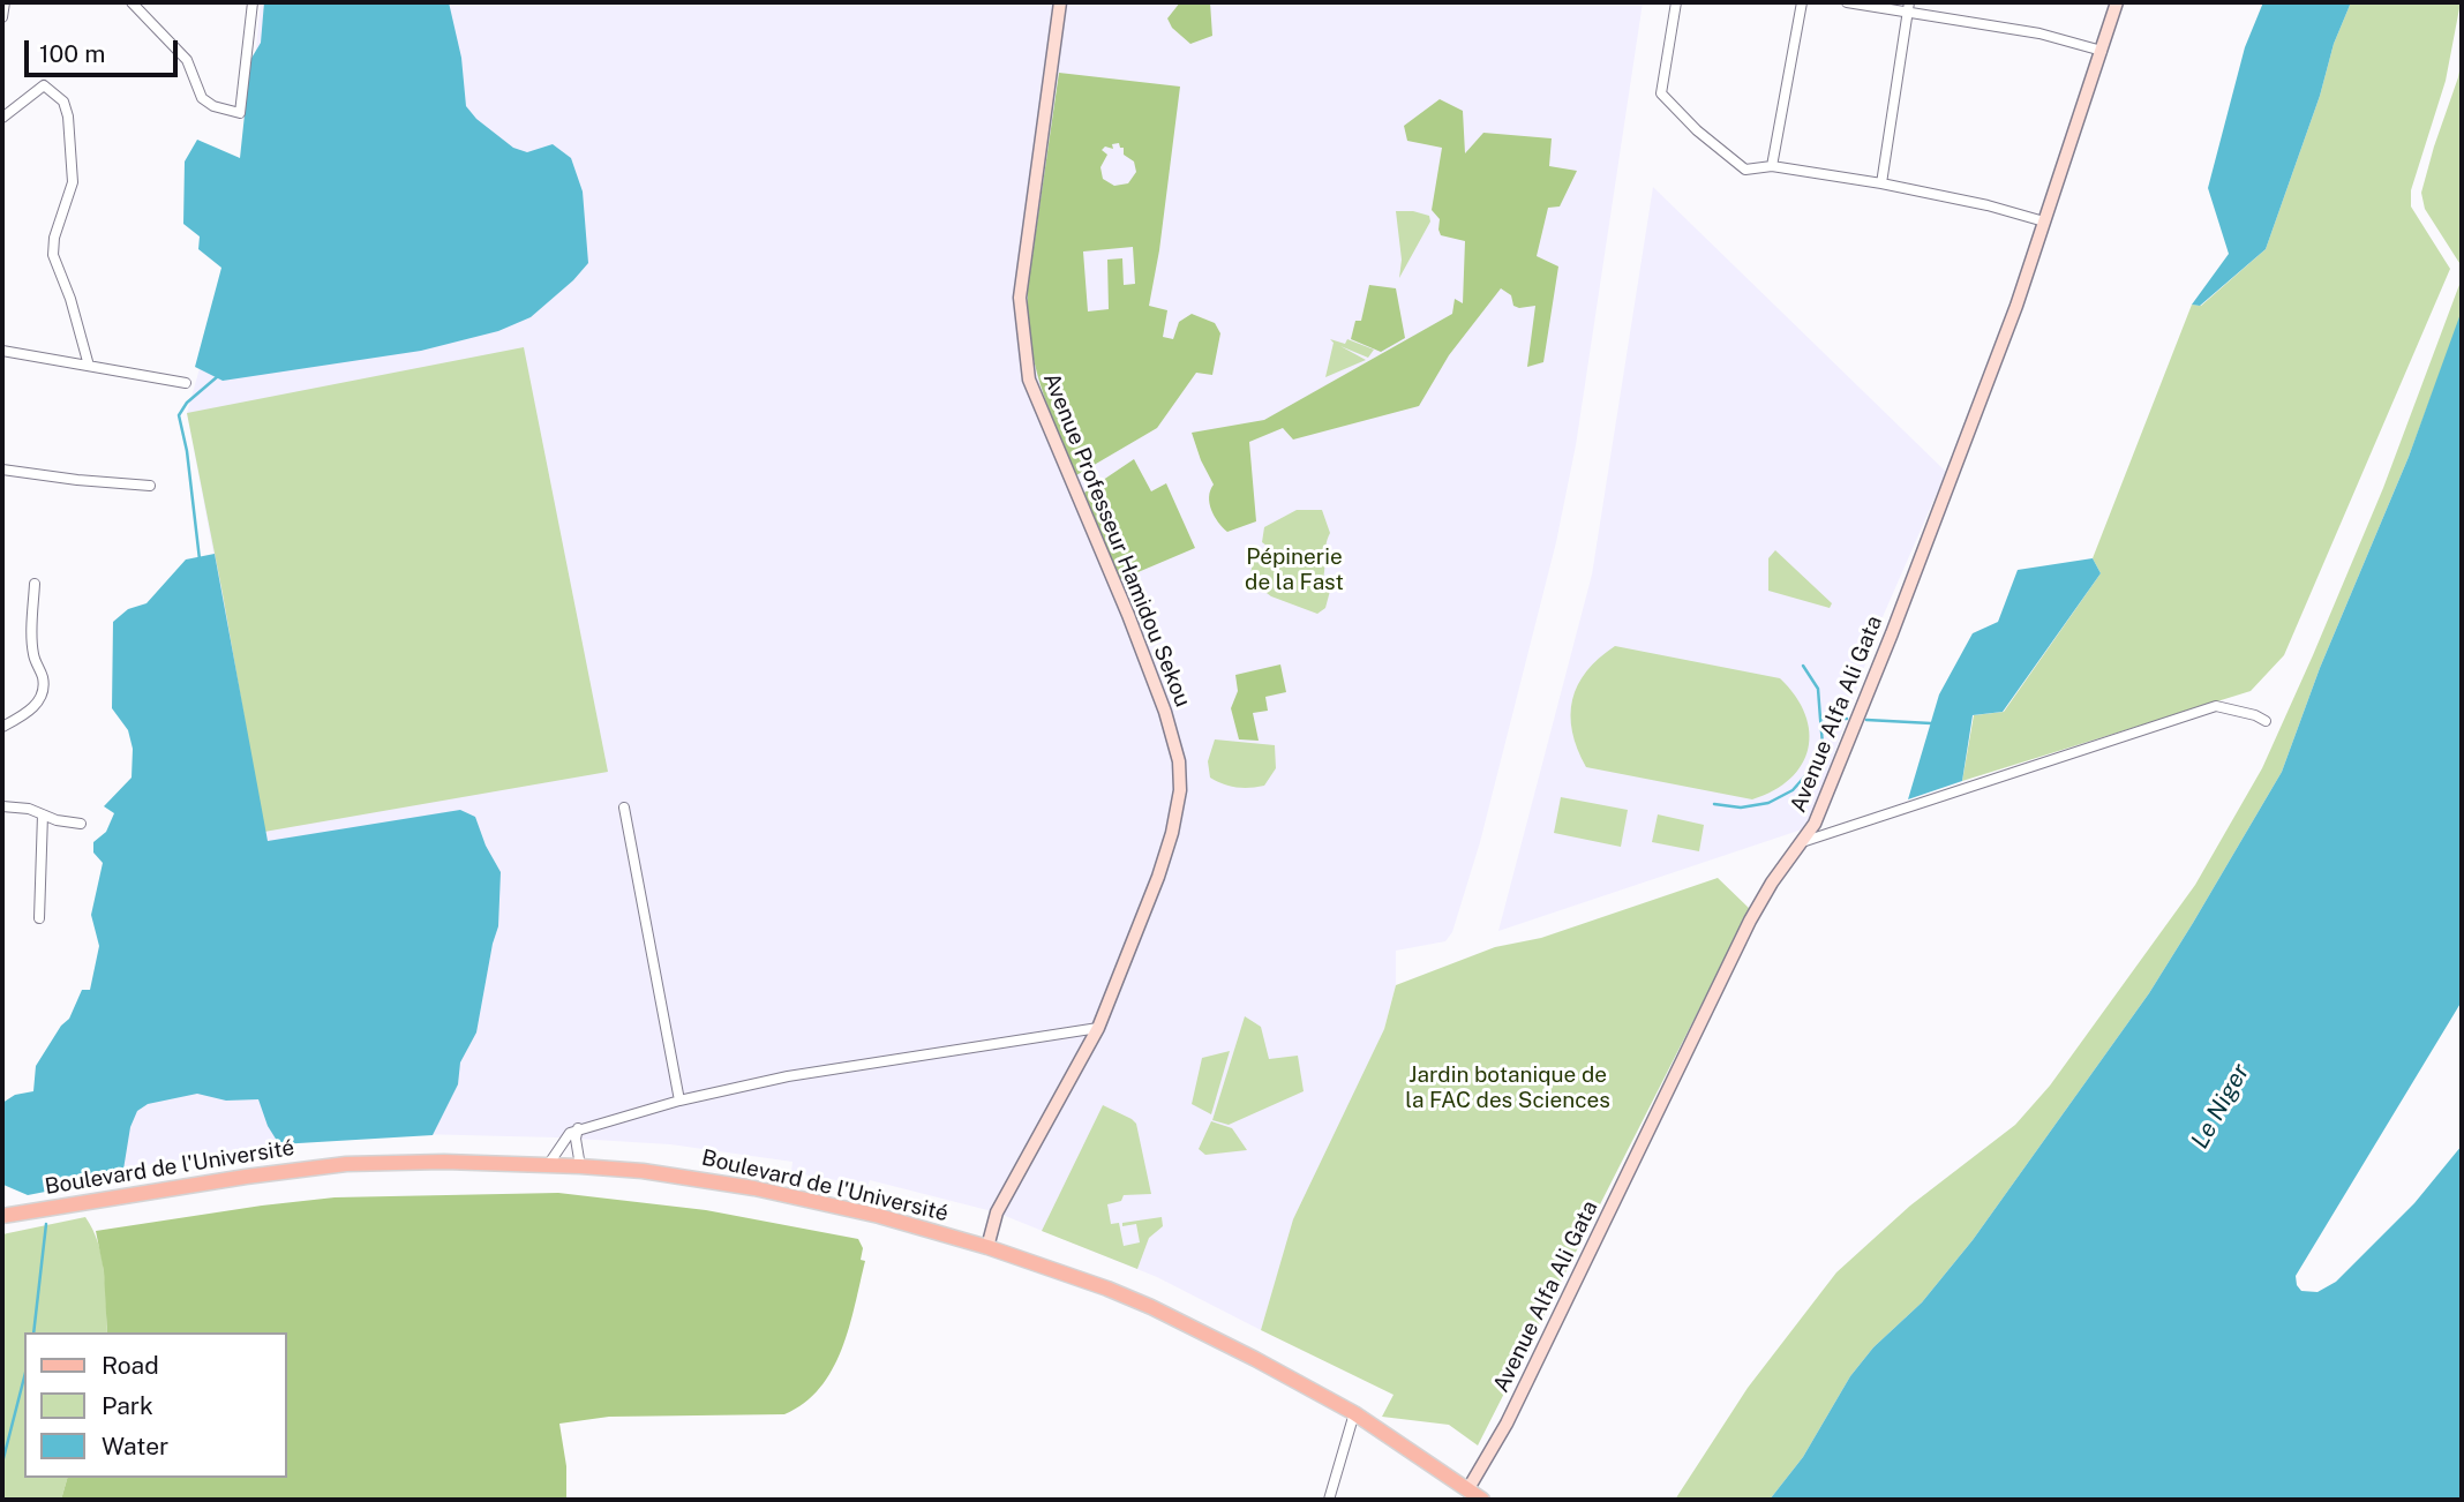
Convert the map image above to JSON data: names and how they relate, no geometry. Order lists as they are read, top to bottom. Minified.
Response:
{"streets":{"main road":["Boulevard de l'Université"],"street":["Avenue Professeur Hamidou Sekou","Avenue Alfa Ali Gata"]},"crossings":[["Avenue Professeur Hamidou Sekou","Boulevard de l'Université"],["Avenue Alfa Ali Gata","Boulevard de l'Université"]],"water":["Le Niger"],"parks":["Pépinerie de la Fast","Jardin botanique de la FAC des Sciences"],"legend":["Road","Park","Water"],"scale_bar":"100 m"}
